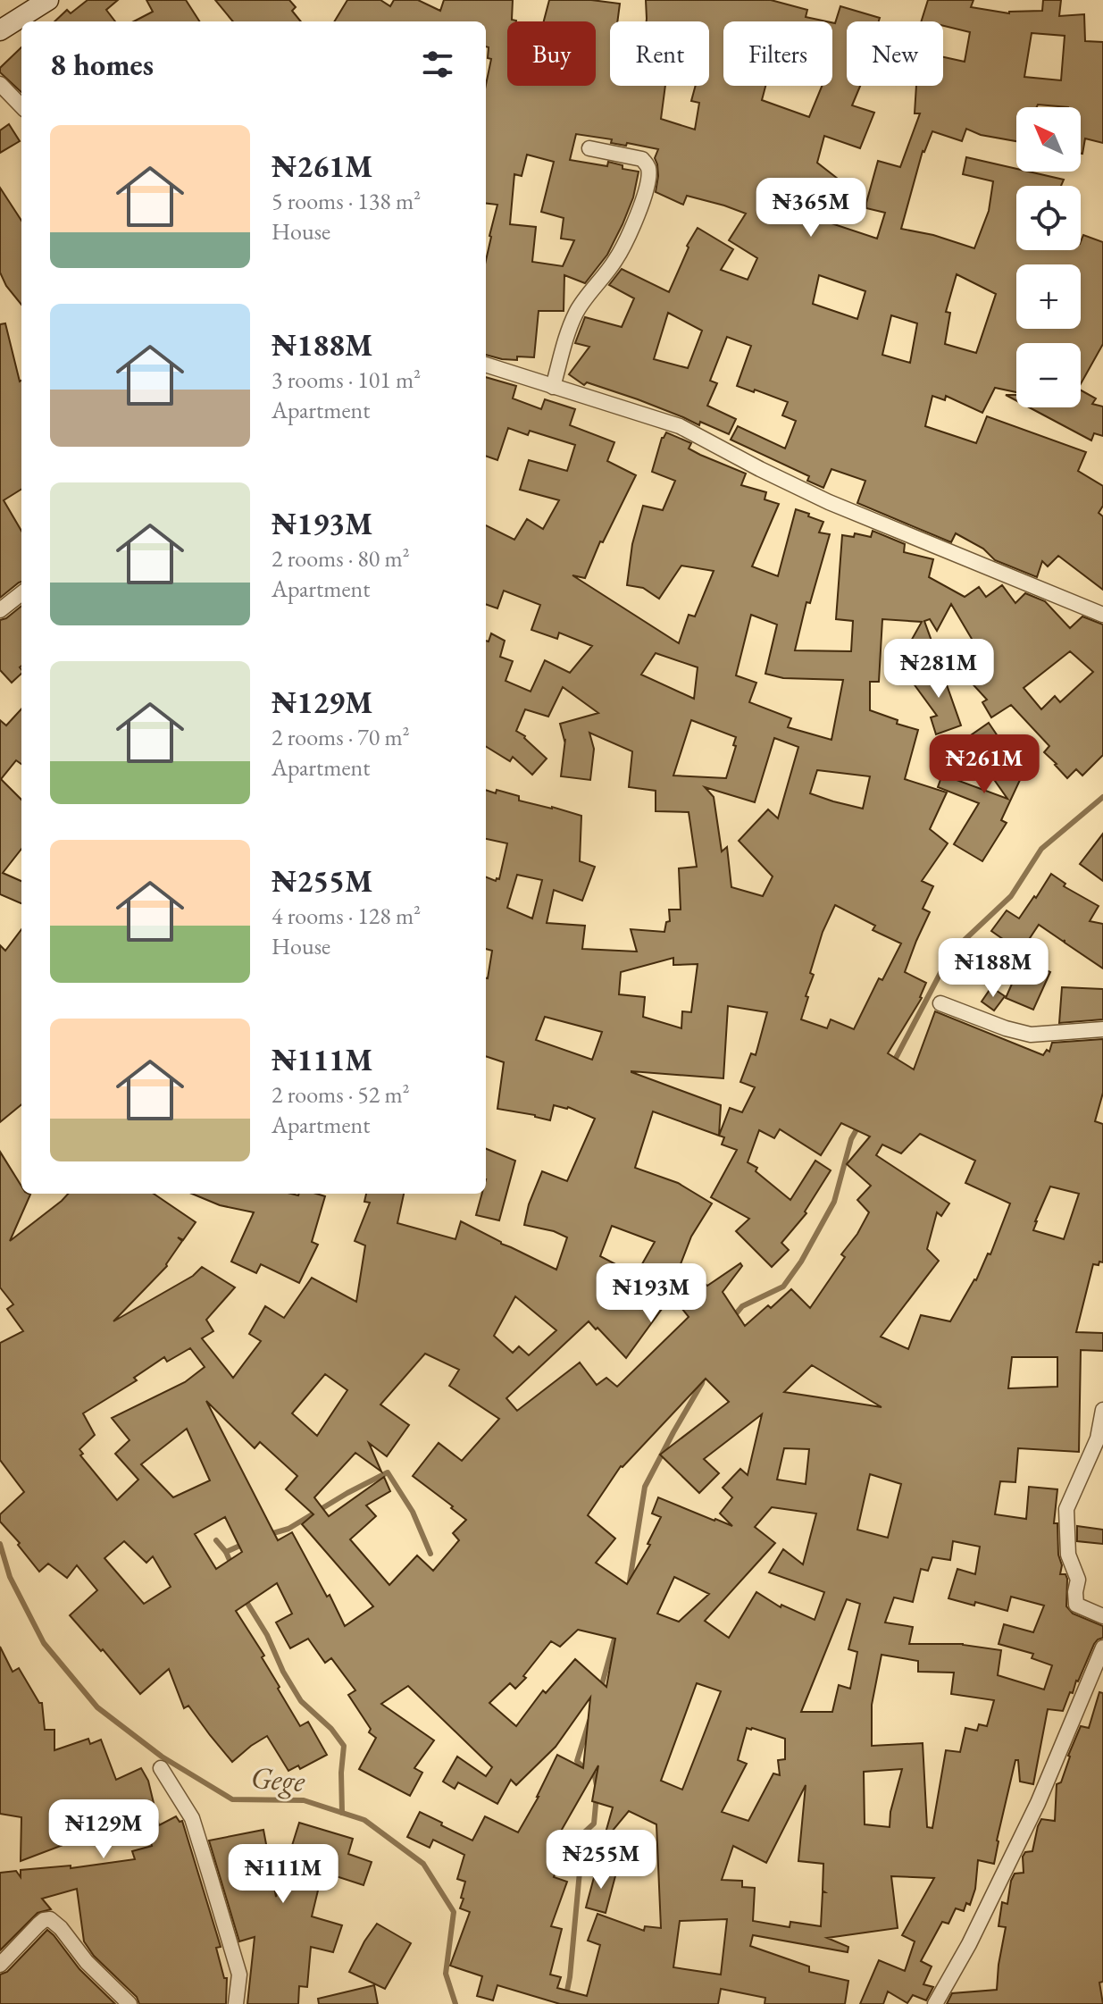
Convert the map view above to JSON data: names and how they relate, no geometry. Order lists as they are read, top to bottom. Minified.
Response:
{"water":["Gege"],"north":"top left","page":{"chip":["Buy","Rent","Filters","New"],"heading":"8 homes","map_buttons":["+","−"],"list":[{"name":"₦261M","note":"5 rooms · 138 m² · House"},{"name":"₦188M","note":"3 rooms · 101 m² · Apartment"},{"name":"₦193M","note":"2 rooms · 80 m² · Apartment"},{"name":"₦129M","note":"2 rooms · 70 m² · Apartment"},{"name":"₦255M","note":"4 rooms · 128 m² · House"},{"name":"₦111M","note":"2 rooms · 52 m² · Apartment"}],"price":["₦365M","₦281M","₦261M","₦188M","₦193M","₦129M","₦255M","₦111M"]}}
